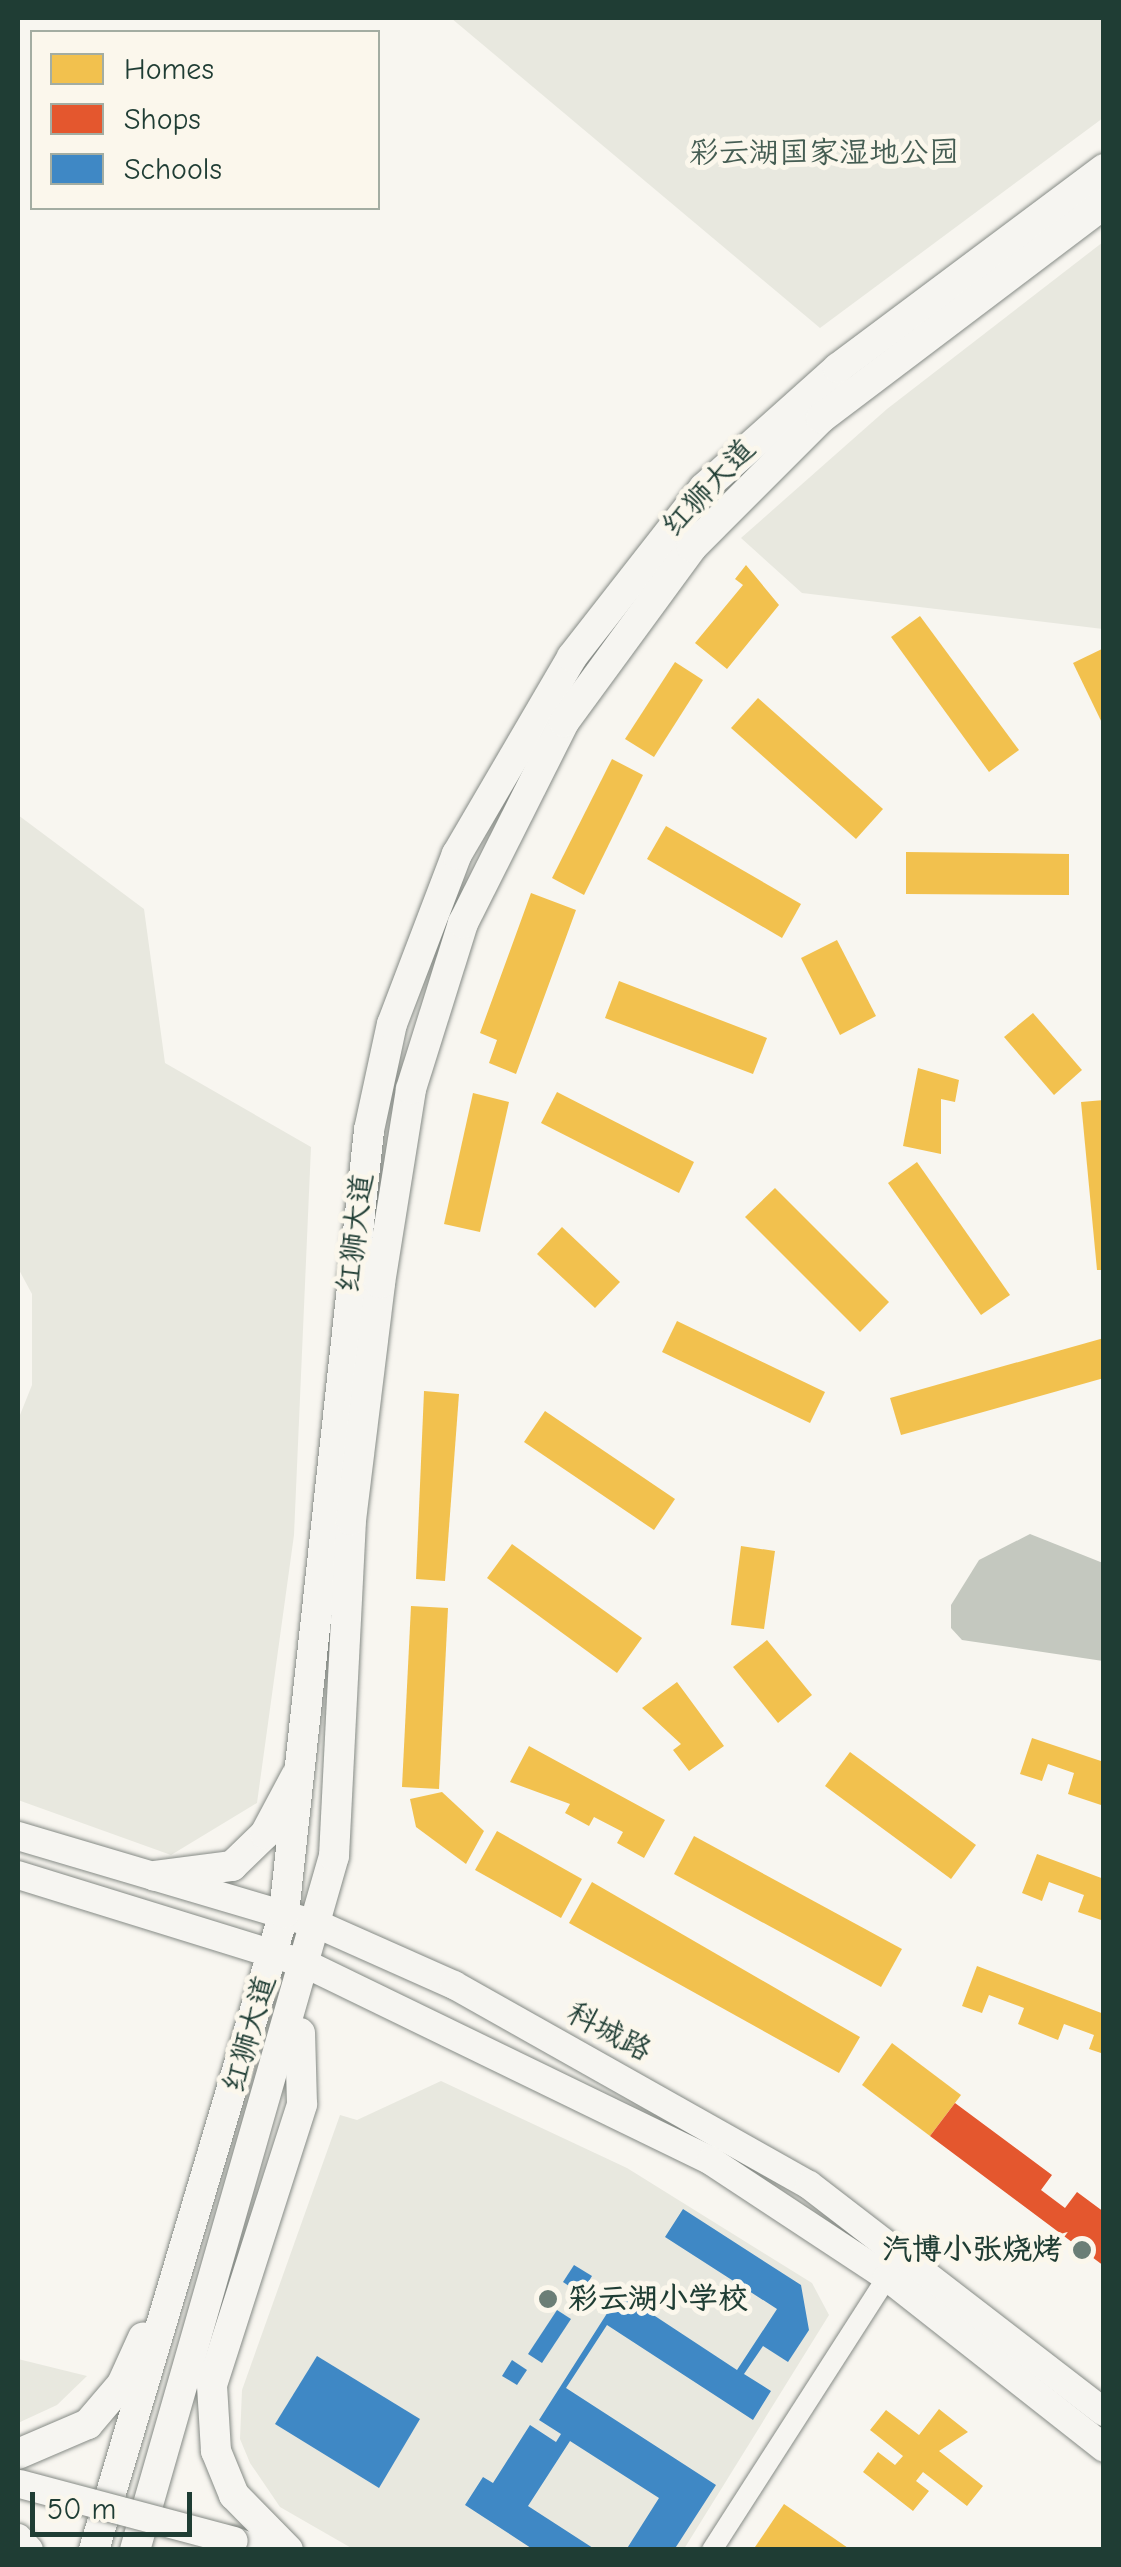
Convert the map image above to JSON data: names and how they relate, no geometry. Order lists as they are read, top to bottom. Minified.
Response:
{"streets":{"main road":["红狮大道","科城路"]},"crossings":[["红狮大道","科城路"]],"parks":["彩云湖国家湿地公园"],"places":["汽博小张烧烤","彩云湖小学校"],"legend":["Homes","Shops","Schools"],"scale_bar":"50 m"}
